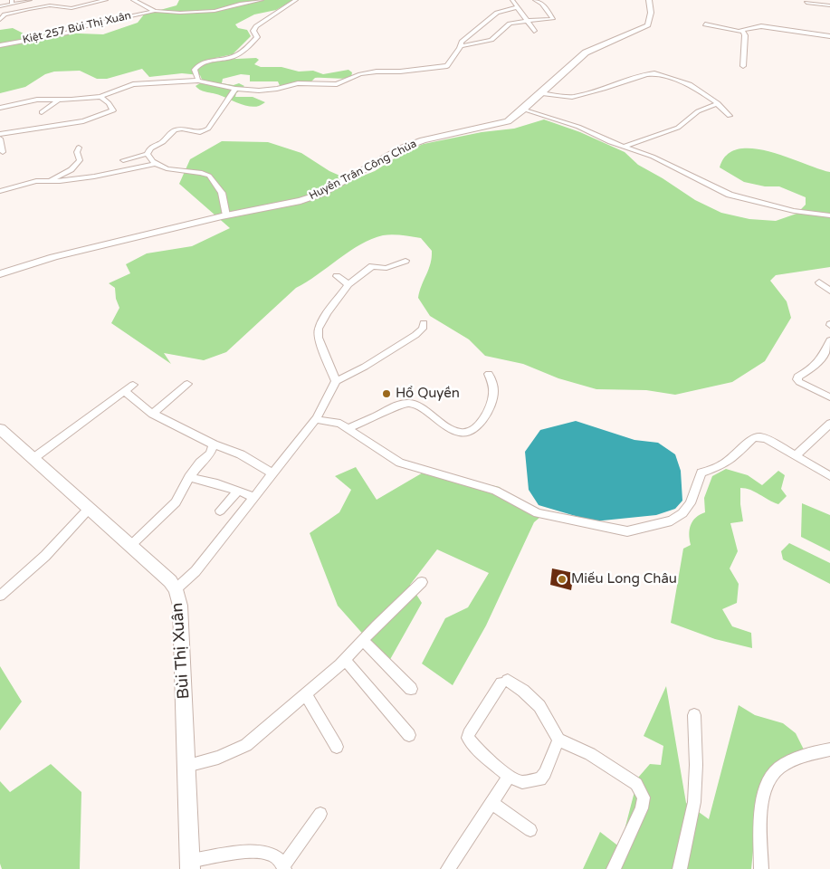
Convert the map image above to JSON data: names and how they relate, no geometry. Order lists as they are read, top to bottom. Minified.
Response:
{"streets":{"street":["Kiệt 257 Bùi Thị Xuân","Huyền Trân Công Chúa","Bùi Thị Xuân"]},"places":["Hổ Quyền","Miếu Long Châu"]}
